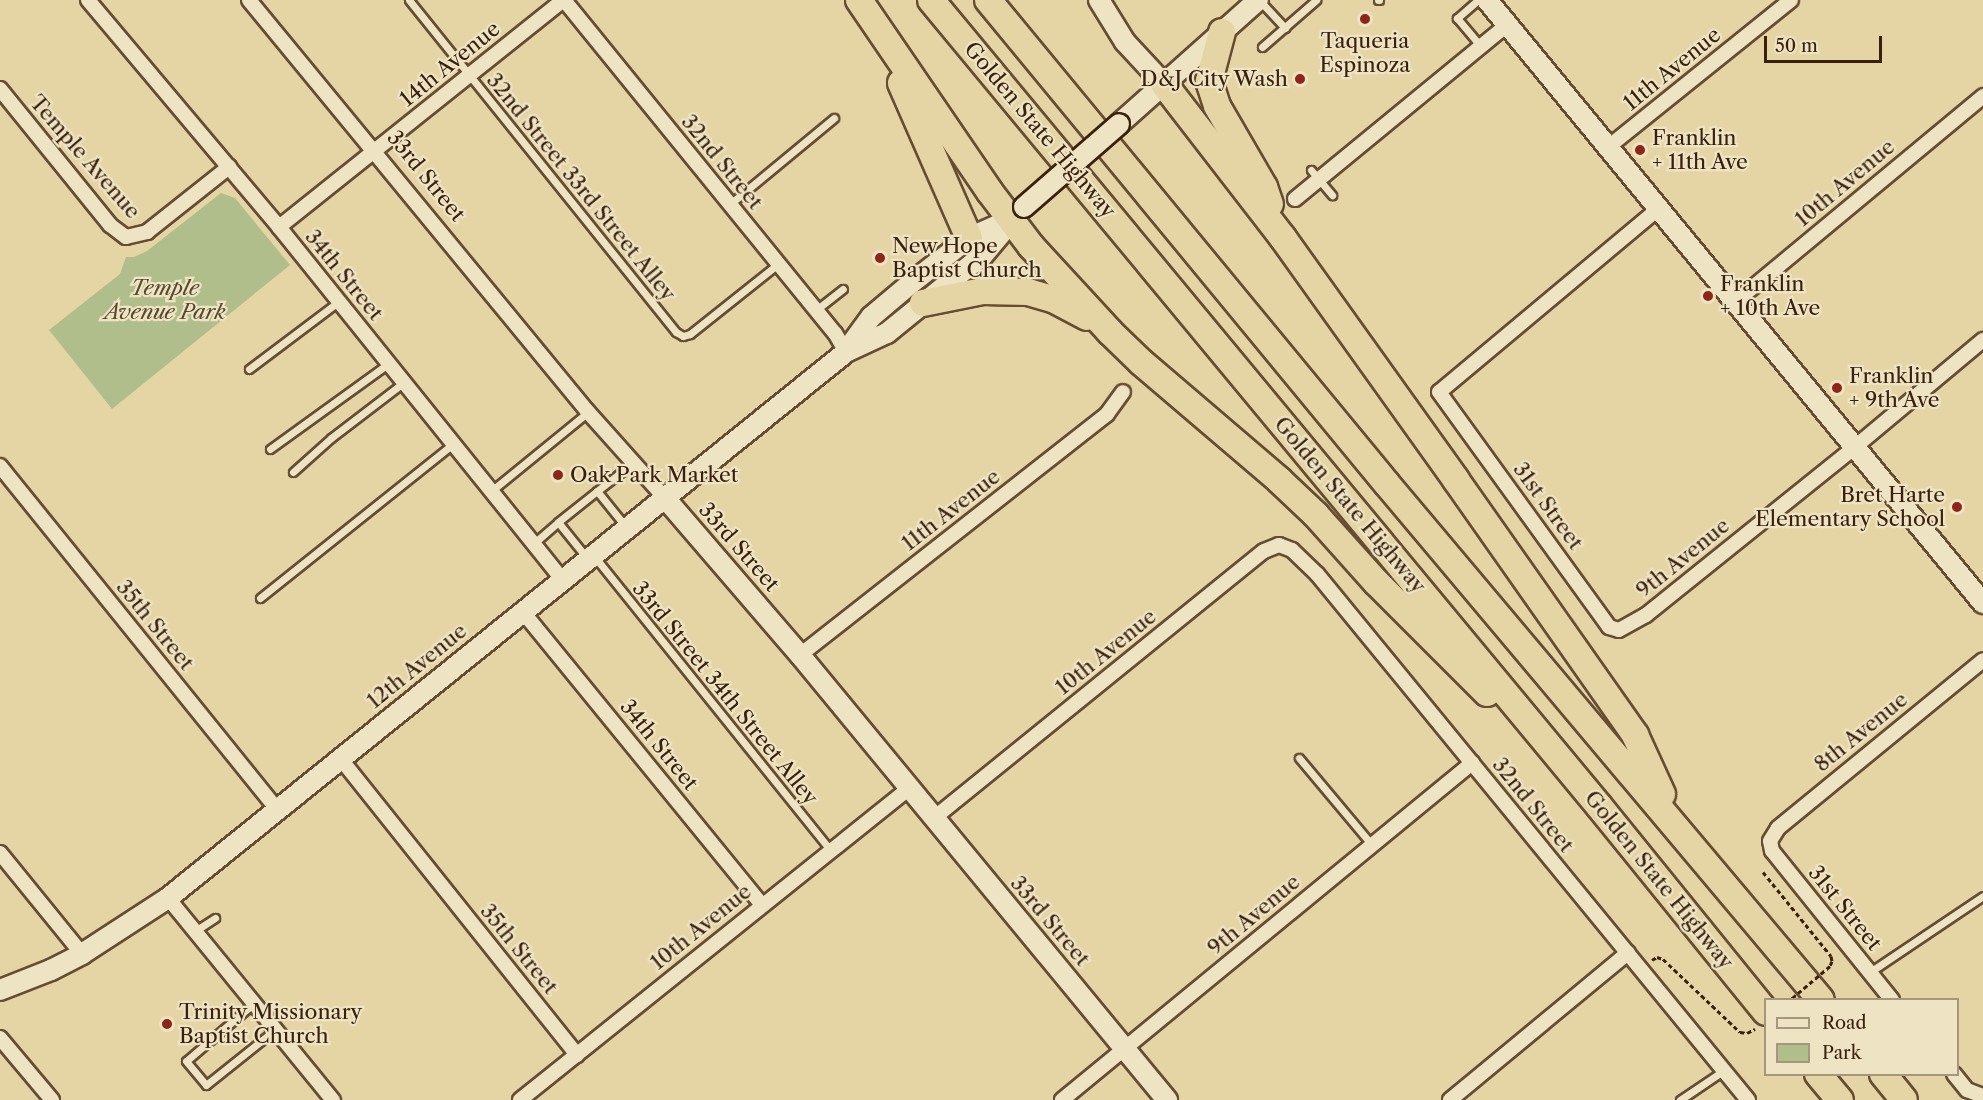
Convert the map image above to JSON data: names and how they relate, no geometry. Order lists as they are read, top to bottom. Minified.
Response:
{"streets":{"highway":["Golden State Highway"],"main road":["33rd Street","12th Avenue"],"street":["14th Avenue","11th Avenue","Temple Avenue","32nd Street","10th Avenue","34th Street","31st Street","9th Avenue","35th Street","8th Avenue"],"lane":["32nd Street 33rd Street Alley","33rd Street 34th Street Alley"]},"crossings":[["14th Avenue","32nd Street"],["14th Avenue","33rd Street"],["14th Avenue","32nd Street 33rd Street Alley"],["14th Avenue","34th Street"],["11th Avenue","33rd Street"],["Temple Avenue","34th Street"],["32nd Street","10th Avenue"],["32nd Street","32nd Street 33rd Street Alley"],["32nd Street","9th Avenue"],["32nd Street","12th Avenue"],["33rd Street","10th Avenue"],["33rd Street","9th Avenue"],["33rd Street","12th Avenue"],["10th Avenue","34th Street"],["10th Avenue","35th Street"],["10th Avenue","33rd Street 34th Street Alley"],["34th Street","12th Avenue"],["31st Street","9th Avenue"],["31st Street","8th Avenue"],["35th Street","12th Avenue"],["12th Avenue","33rd Street 34th Street Alley"]],"parks":["Temple Avenue Park"],"places":["Taqueria Espinoza","D&J City Wash","Franklin + 11th Ave","New Hope Baptist Church","Franklin + 10th Ave","Franklin + 9th Ave","Oak Park Market","Bret Harte Elementary School","Trinity Missionary Baptist Church"],"legend":["Road","Park"],"scale_bar":"50 m"}
